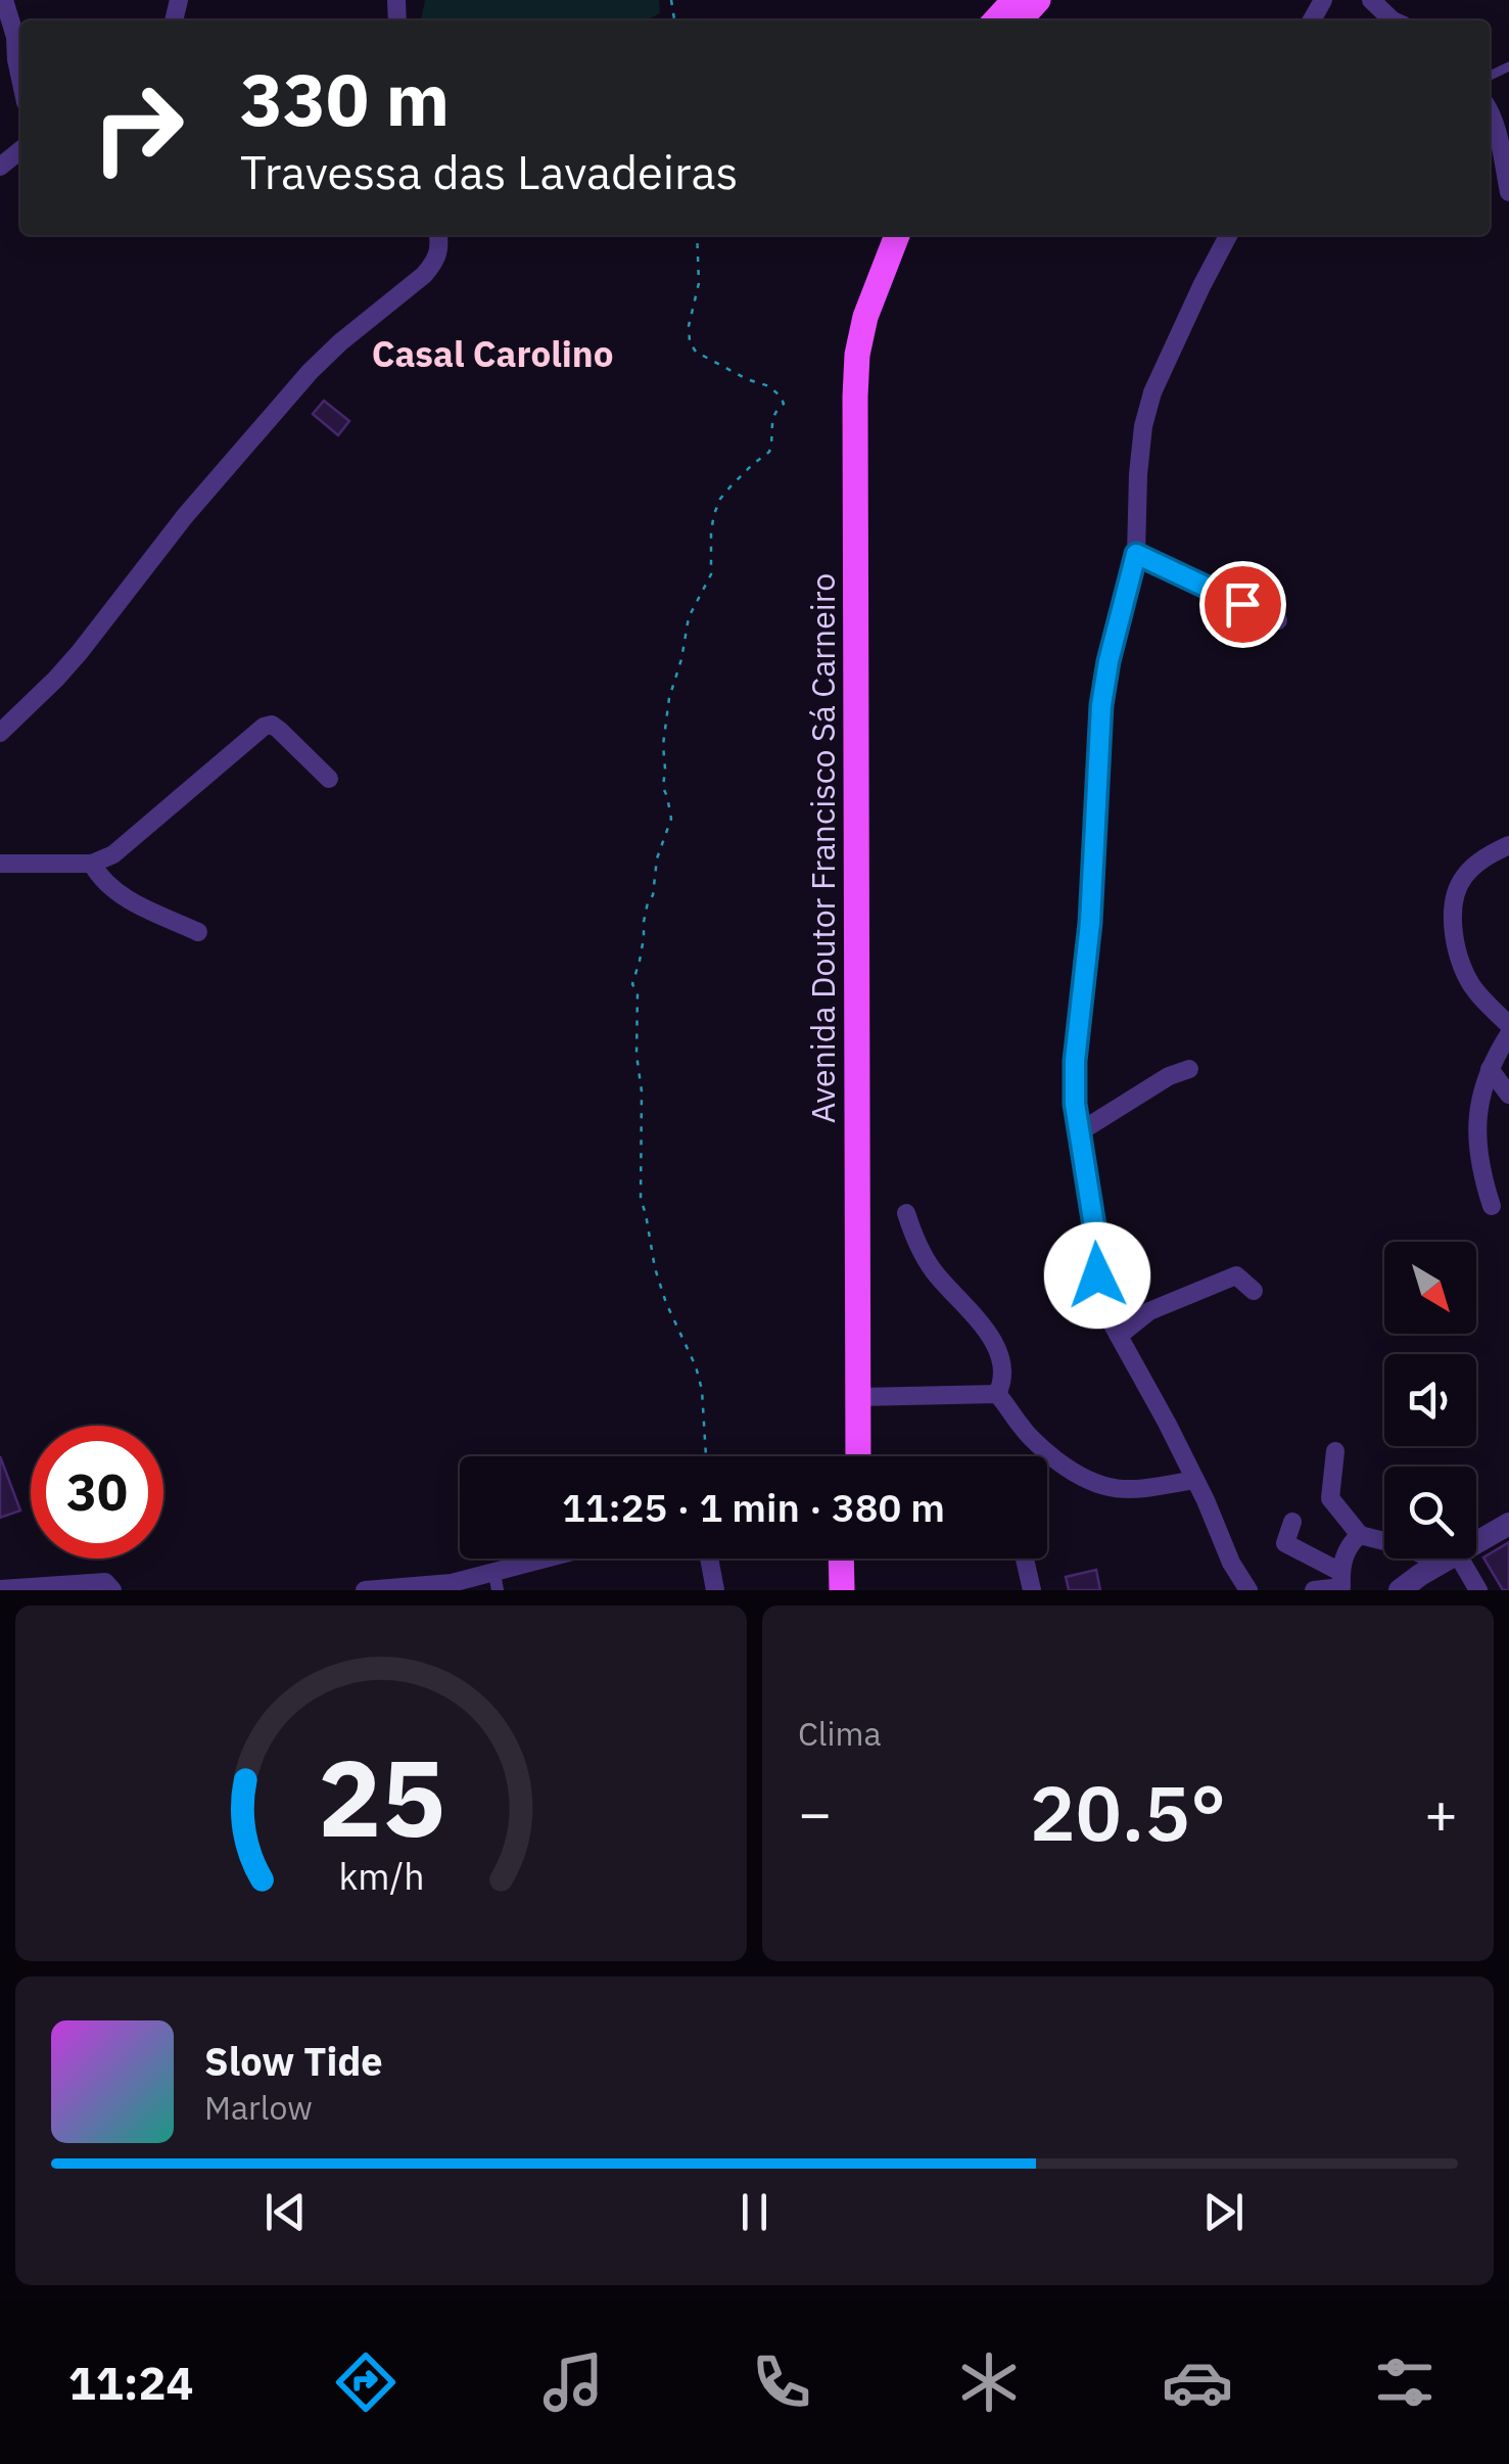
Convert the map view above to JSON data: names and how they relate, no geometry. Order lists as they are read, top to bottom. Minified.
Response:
{"streets":{"main road":["Avenida Doutor Francisco Sá Carneiro"]},"districts":["Casal Carolino"],"north":"bottom right","page":{"turn":["330 m","Travessa das Lavadeiras"],"limit":"30","trip":"11:25 · 1 min · 380 m","tile":"Clima","heat":["−","20.5°","+"],"song":["Slow Tide","Marlow"],"tabs":"11:24","gauge":["25","km/h"]}}
